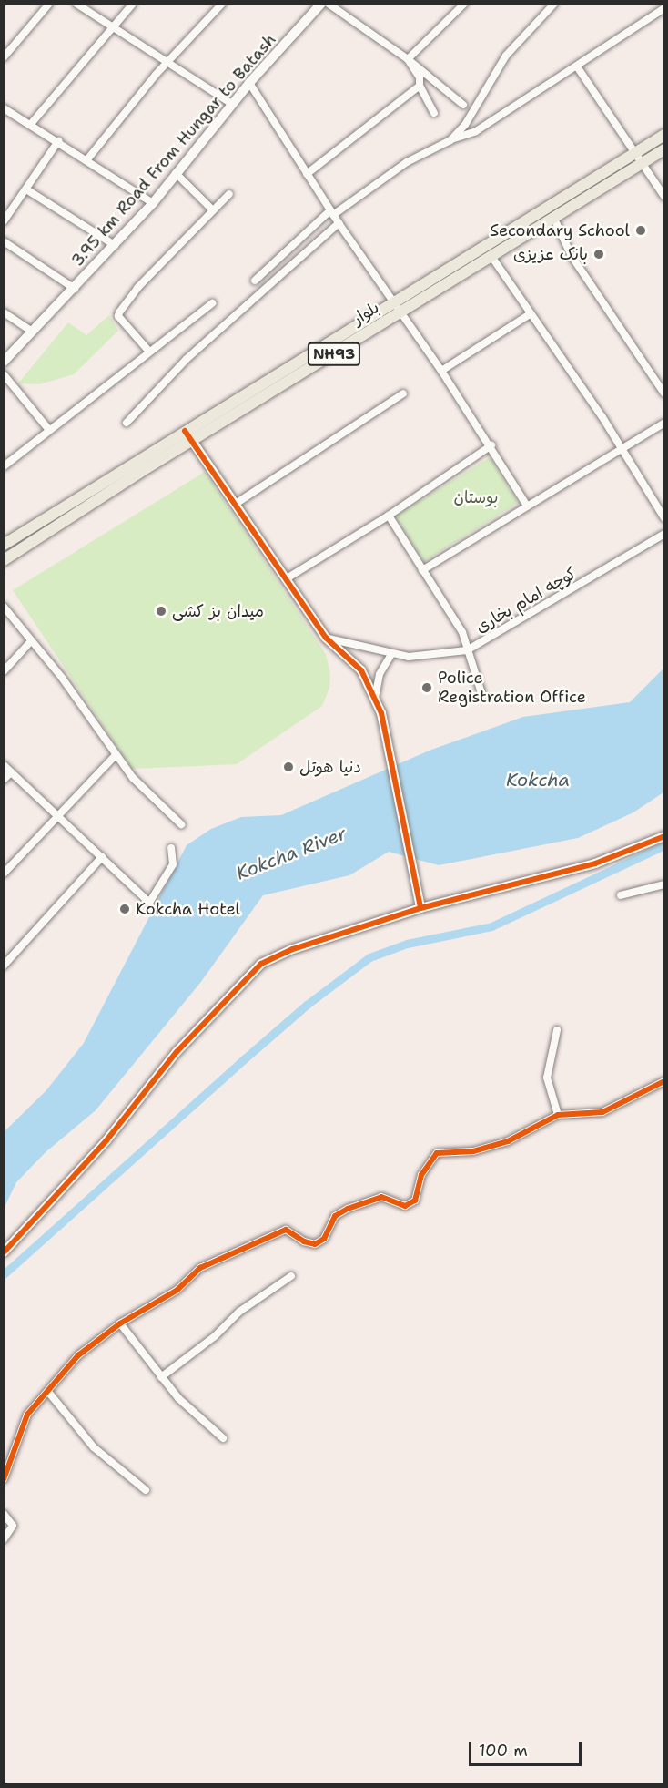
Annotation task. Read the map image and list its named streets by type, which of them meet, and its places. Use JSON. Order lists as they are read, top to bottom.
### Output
{
  "streets": {
    "main road": ["بلوار", "NH93"],
    "street": ["3.95 km Road From Hungar to Batash", "کوچه امام بخاری"]
  },
  "water": ["Kokcha", "Kokcha River"],
  "parks": ["بوستان"],
  "places": [
    "Secondary School",
    "بانک عزیزی",
    "میدان بز کشی",
    "Police Registration Office",
    "دنیا هوتل",
    "Kokcha Hotel"
  ],
  "scale_bar": "100 m"
}
